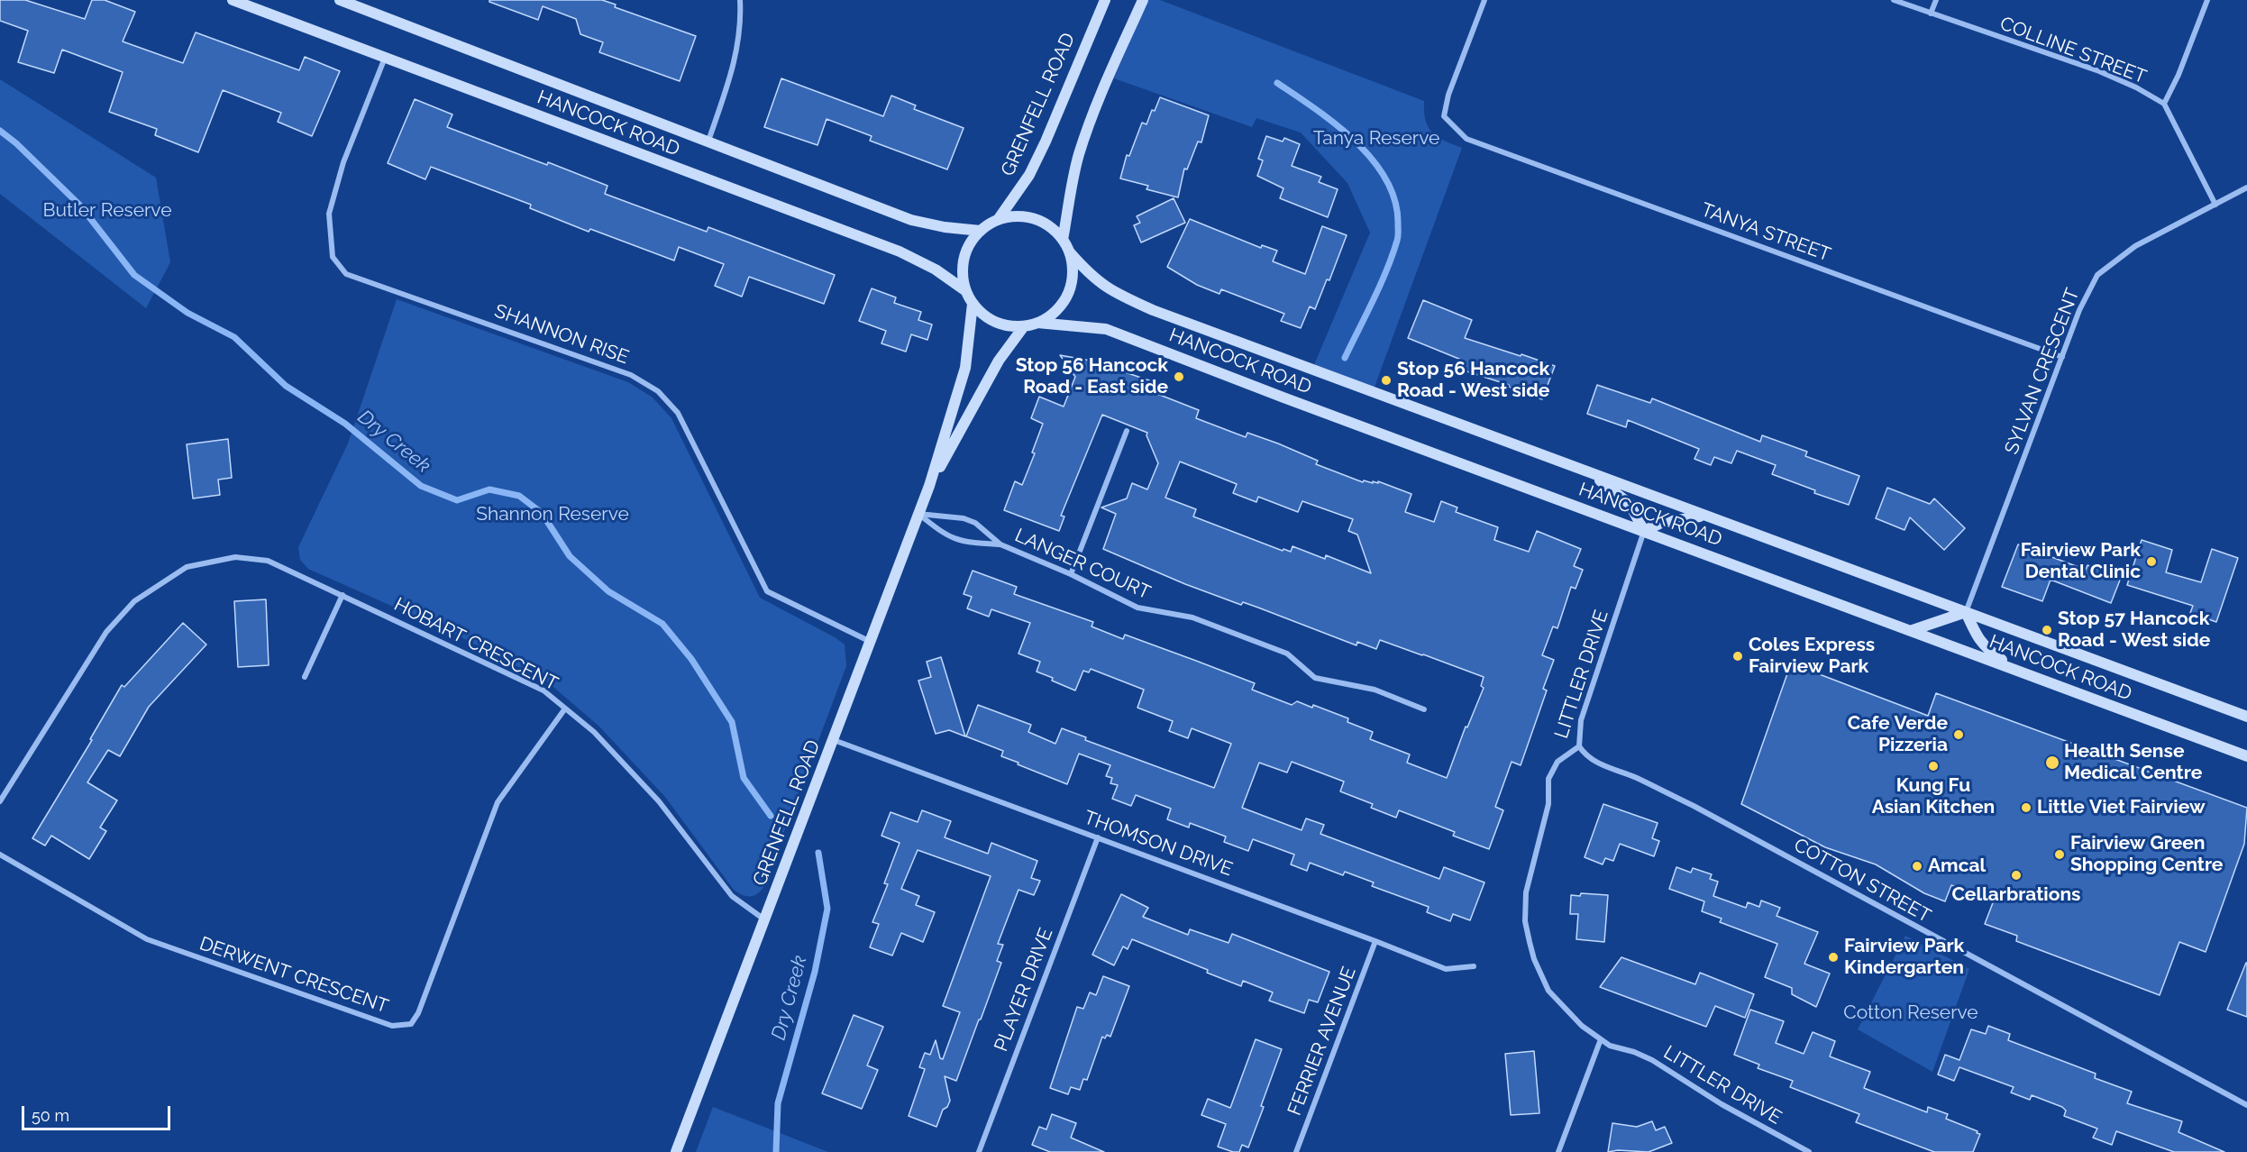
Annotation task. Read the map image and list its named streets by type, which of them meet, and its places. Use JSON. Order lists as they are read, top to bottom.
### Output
{
  "streets": {
    "main road": ["GRENFELL ROAD", "HANCOCK ROAD"],
    "street": [
      "COLLINE STREET",
      "TANYA STREET",
      "SHANNON RISE",
      "SYLVAN CRESCENT",
      "LANGER COURT",
      "HOBART CRESCENT",
      "LITTLER DRIVE",
      "THOMSON DRIVE",
      "COTTON STREET",
      "DERWENT CRESCENT",
      "PLAYER DRIVE",
      "FERRIER AVENUE"
    ]
  },
  "crossings": [
    ["COLLINE STREET", "SYLVAN CRESCENT"],
    ["GRENFELL ROAD", "HANCOCK ROAD"],
    ["GRENFELL ROAD", "SHANNON RISE"],
    ["GRENFELL ROAD", "LANGER COURT"],
    ["GRENFELL ROAD", "HOBART CRESCENT"],
    ["GRENFELL ROAD", "THOMSON DRIVE"],
    ["HANCOCK ROAD", "SHANNON RISE"],
    ["HANCOCK ROAD", "SYLVAN CRESCENT"],
    ["HANCOCK ROAD", "LITTLER DRIVE"],
    ["TANYA STREET", "SYLVAN CRESCENT"],
    ["HOBART CRESCENT", "DERWENT CRESCENT"],
    ["LITTLER DRIVE", "COTTON STREET"],
    ["THOMSON DRIVE", "PLAYER DRIVE"],
    ["THOMSON DRIVE", "FERRIER AVENUE"]
  ],
  "water": ["Dry Creek"],
  "parks": [
    "Tanya Reserve",
    "Butler Reserve",
    "Shannon Reserve",
    "Cotton Reserve"
  ],
  "places": [
    "Stop 56 Hancock Road - East side",
    "Stop 56 Hancock Road - West side",
    "Fairview Park Dental Clinic",
    "Stop 57 Hancock Road - West side",
    "Coles Express Fairview Park",
    "Cafe Verde Pizzeria",
    "Health Sense Medical Centre",
    "Kung Fu Asian Kitchen",
    "Little Viet Fairview",
    "Fairview Green Shopping Centre",
    "Amcal",
    "Cellarbrations",
    "Fairview Park Kindergarten"
  ],
  "scale_bar": "50 m"
}
